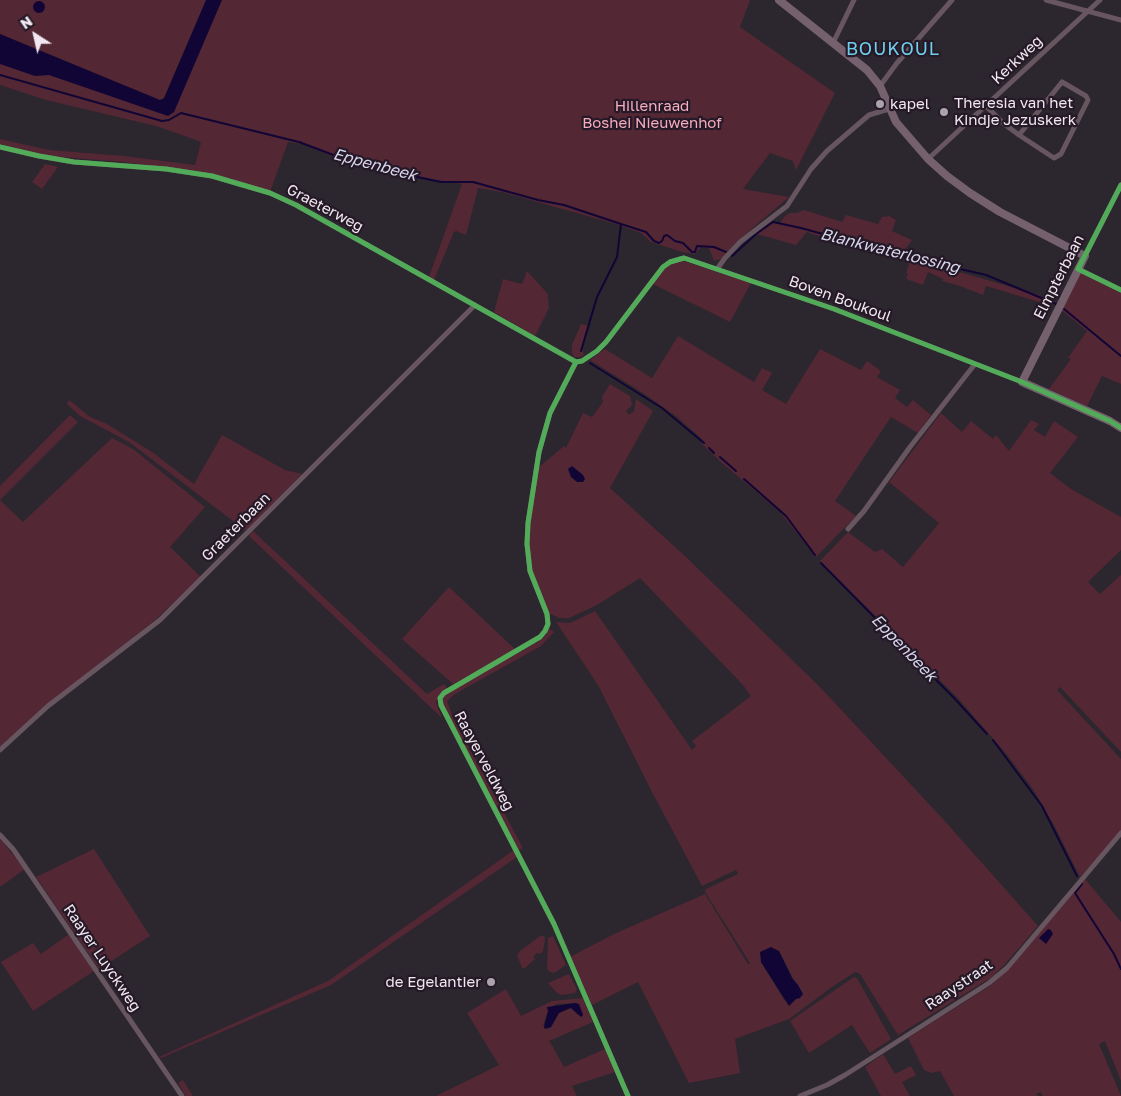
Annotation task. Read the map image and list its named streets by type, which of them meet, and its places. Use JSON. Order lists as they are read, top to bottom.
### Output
{
  "streets": {
    "street": [
      "Kerkweg",
      "Graeterweg",
      "Elmpterbaan",
      "Boven Boukoul",
      "Graeterbaan",
      "Raayerveldweg",
      "Raayer Luyckweg",
      "Raaystraat"
    ]
  },
  "crossings": [
    ["Graeterweg", "Boven Boukoul"],
    ["Graeterweg", "Graeterbaan"],
    ["Graeterweg", "Raayerveldweg"],
    ["Elmpterbaan", "Boven Boukoul"],
    ["Boven Boukoul", "Raayerveldweg"]
  ],
  "districts": ["BOUKOUL"],
  "water": ["Eppenbeek", "Blankwaterlossing"],
  "parks": ["Hillenraad Boshei Nieuwenhof"],
  "places": ["kapel", "Theresia van het Kindje Jezuskerk", "de Egelantier"],
  "north": "top left"
}
